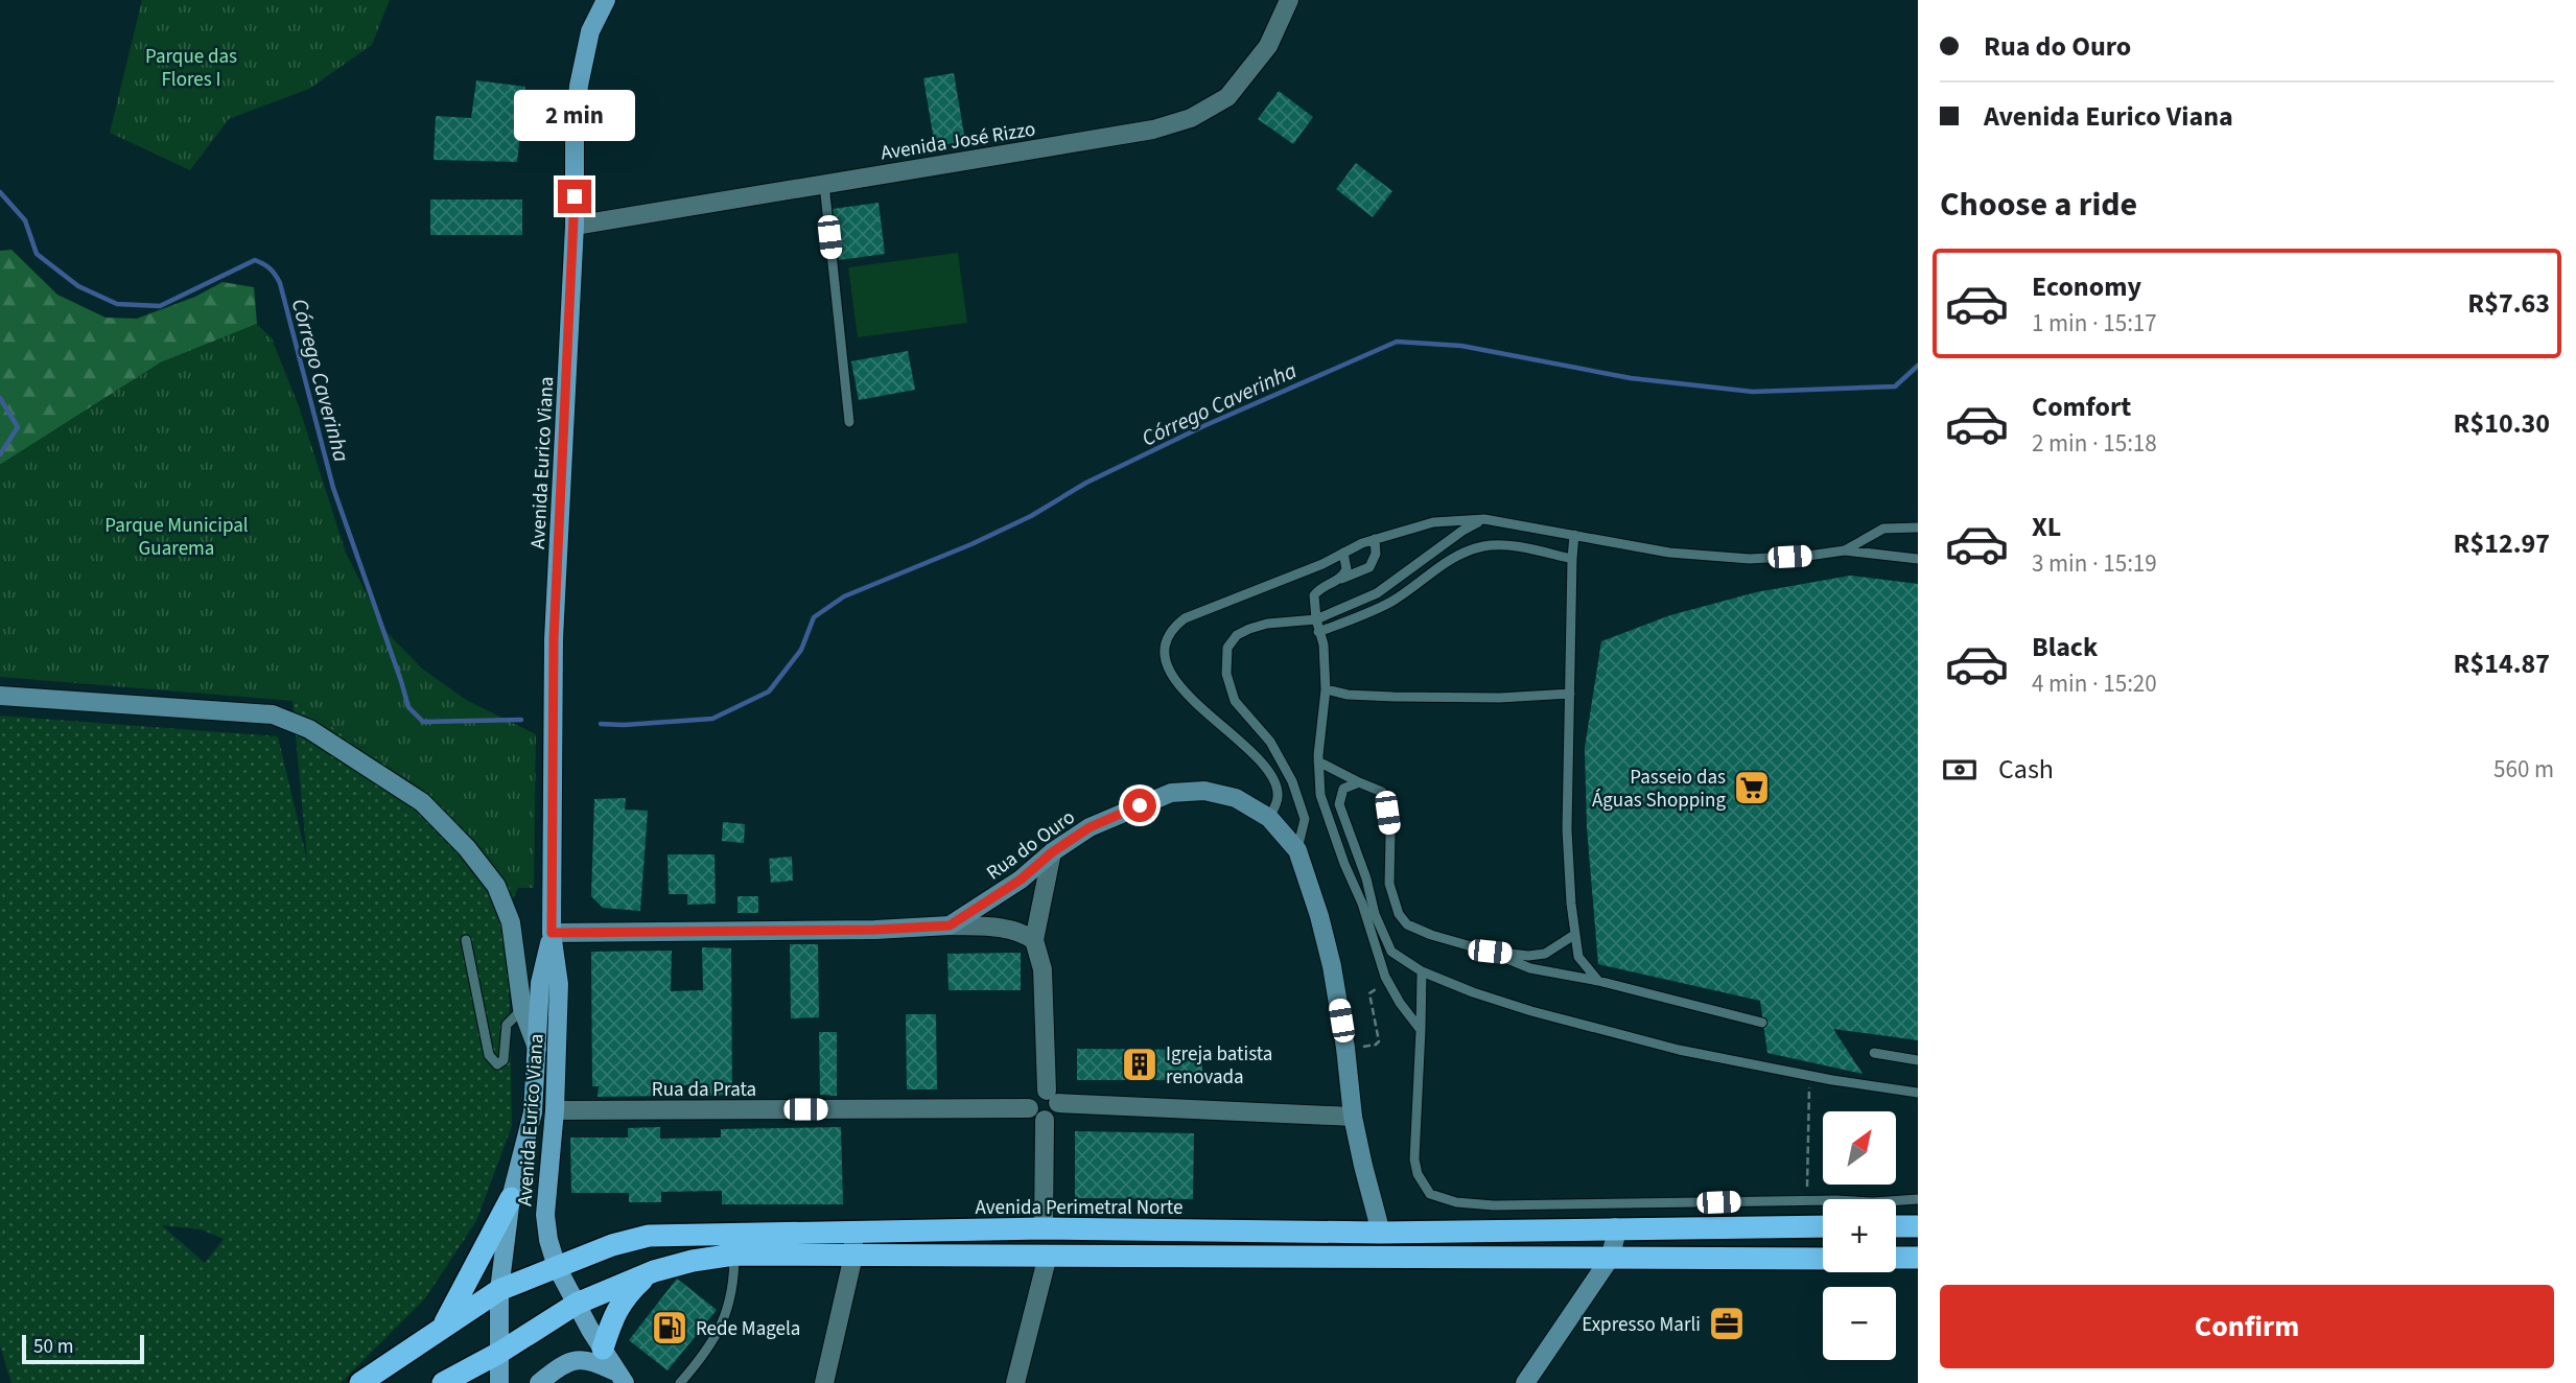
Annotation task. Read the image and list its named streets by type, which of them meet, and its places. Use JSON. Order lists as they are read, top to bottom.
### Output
{
  "streets": {
    "highway": ["Avenida Perimetral Norte"],
    "main road": ["Avenida Eurico Viana"],
    "street": ["Avenida José Rizzo", "Rua do Ouro", "Rua da Prata"]
  },
  "crossings": [
    ["Avenida José Rizzo", "Avenida Eurico Viana"],
    ["Avenida Eurico Viana", "Rua do Ouro"],
    ["Avenida Eurico Viana", "Rua da Prata"],
    ["Avenida Eurico Viana", "Avenida Perimetral Norte"],
    ["Rua do Ouro", "Avenida Perimetral Norte"]
  ],
  "water": ["Córrego Caverinha"],
  "parks": ["Parque das Flores I", "Parque Municipal Guarema"],
  "places": {
    "supermarket": ["Passeio das Águas Shopping"],
    "building": ["Igreja batista renovada"],
    "office": ["Expresso Marli"],
    "fuel station": ["Rede Magela"]
  },
  "scale_bar": "50 m",
  "north": "top right",
  "page": {
    "banner": ["Rua do Ouro", "Avenida Eurico Viana"],
    "bubble": "2 min",
    "heading": "Choose a ride",
    "list": [
      {
        "name": "Economy",
        "note": "1 min · 15:17",
        "value": "R$7.63"
      },
      {
        "name": "Comfort",
        "note": "2 min · 15:18",
        "value": "R$10.30"
      },
      {
        "name": "XL",
        "note": "3 min · 15:19",
        "value": "R$12.97"
      },
      {
        "name": "Black",
        "note": "4 min · 15:20",
        "value": "R$14.87"
      }
    ],
    "pay": ["Cash", "560 m"],
    "map_buttons": ["+", "−"],
    "buttons": "Confirm",
    "scale": "50 m"
  }
}
